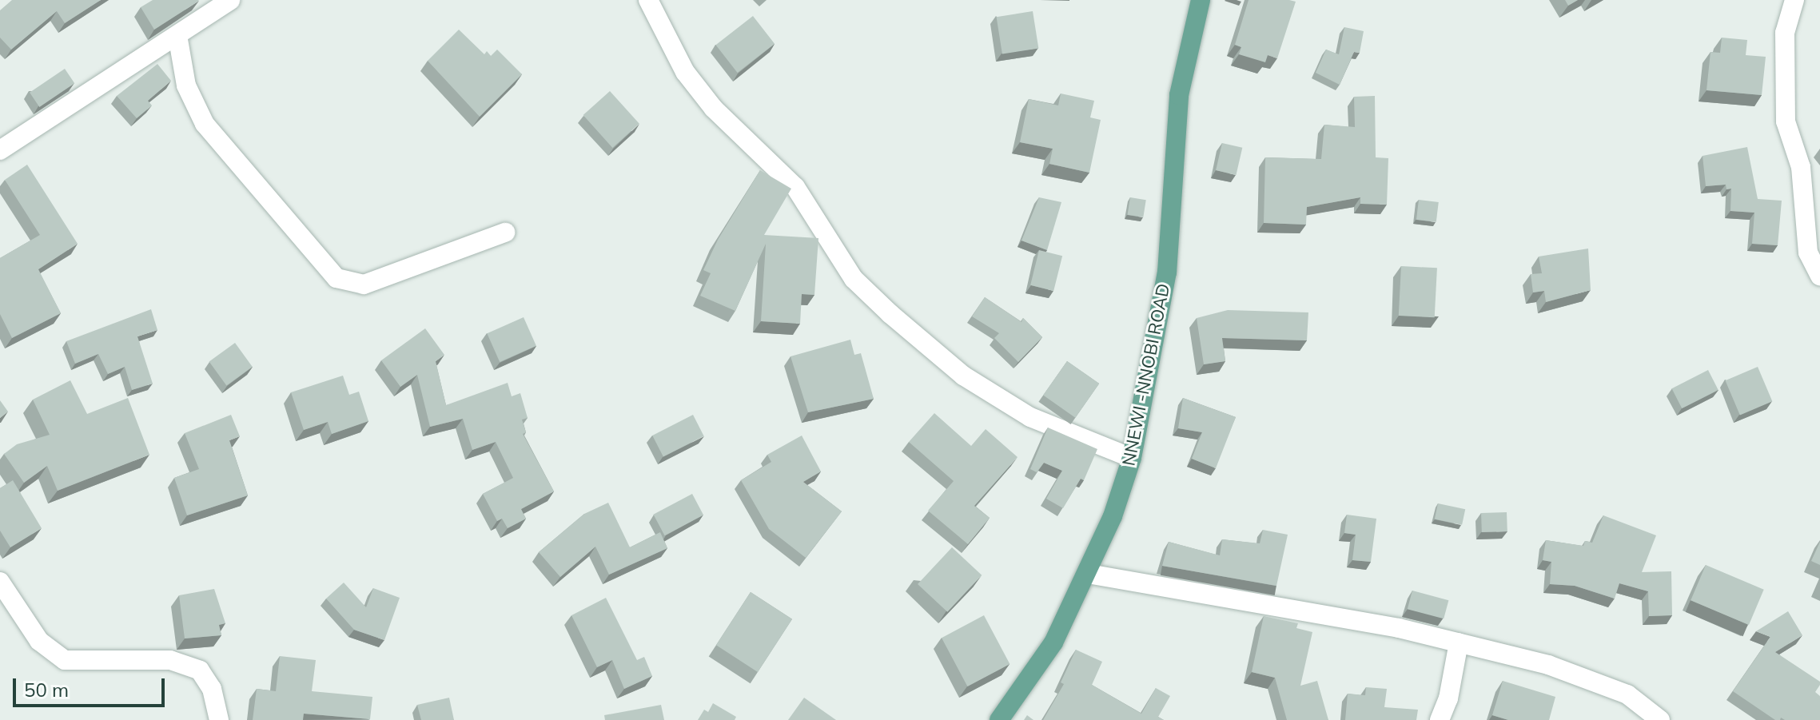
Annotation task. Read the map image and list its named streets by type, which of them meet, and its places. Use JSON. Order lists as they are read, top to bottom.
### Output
{
  "streets": {
    "main road": ["NNEWI -NNOBI ROAD"]
  },
  "scale_bar": "50 m"
}
